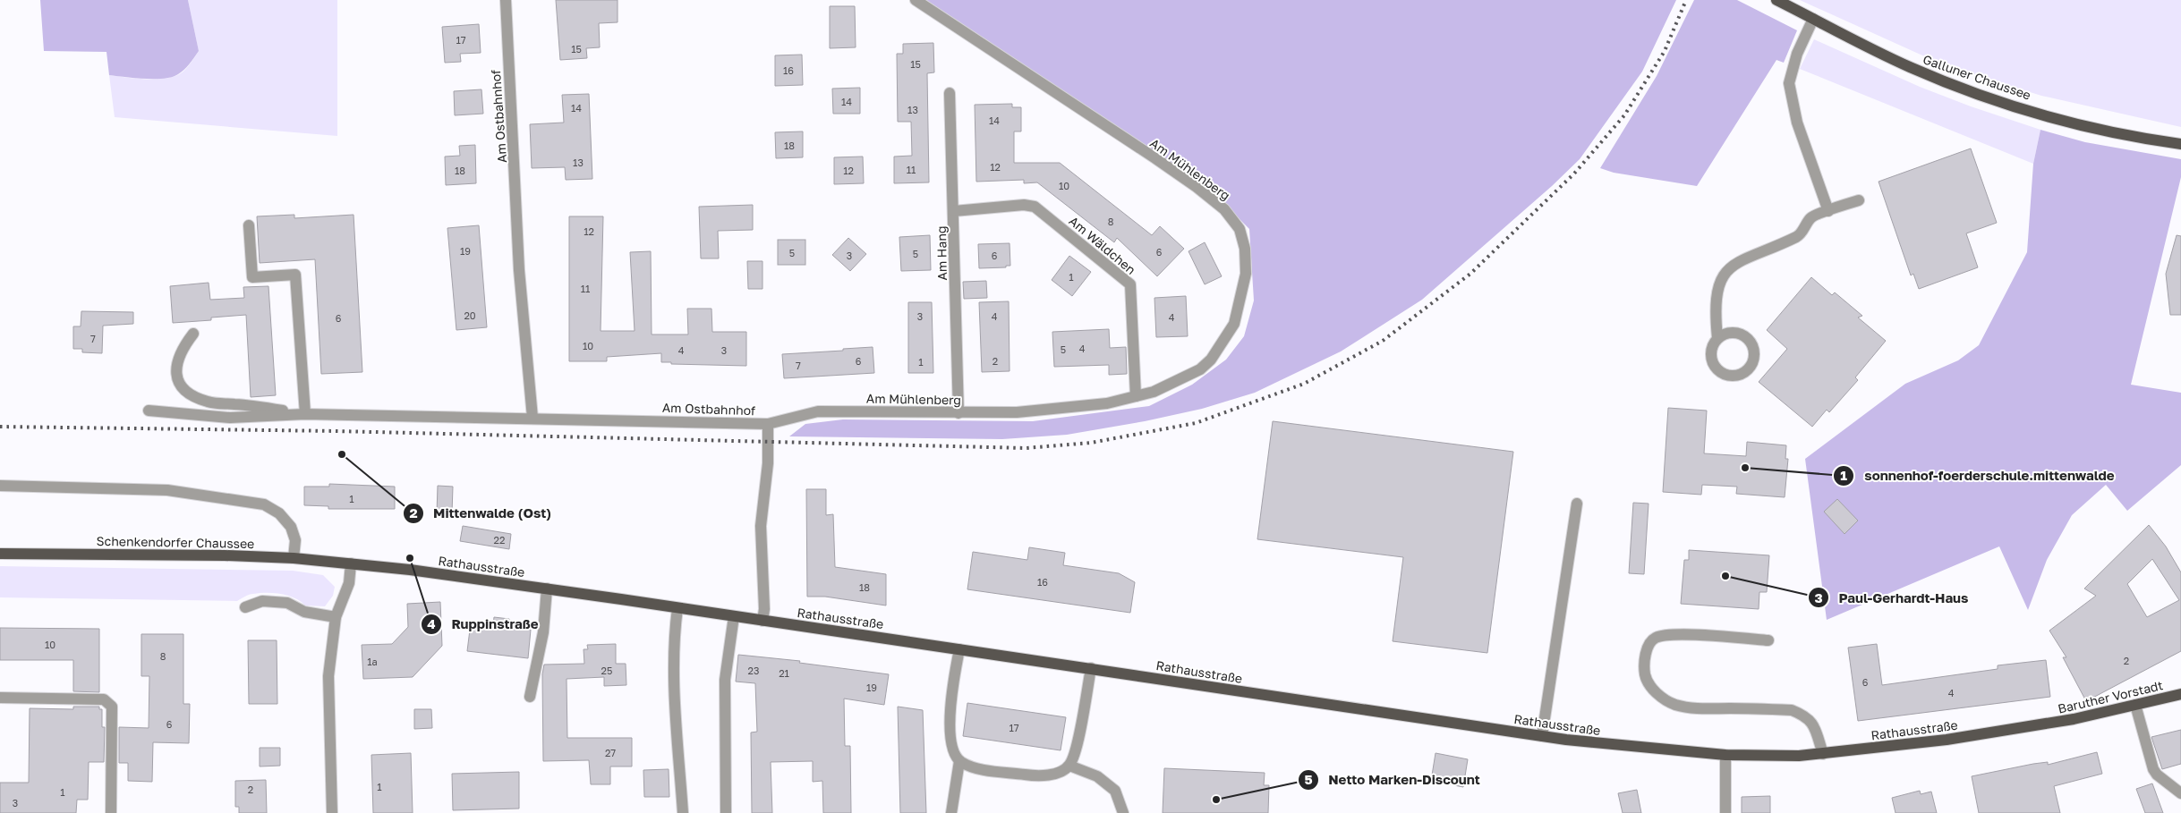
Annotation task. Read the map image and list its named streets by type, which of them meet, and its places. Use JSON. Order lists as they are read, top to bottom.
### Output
{
  "streets": {
    "main road": [
      "Galluner Chaussee",
      "Schenkendorfer Chaussee",
      "Rathausstraße",
      "Baruther Vorstadt"
    ],
    "street": [
      "Am Ostbahnhof",
      "Am Mühlenberg",
      "Am Wäldchen",
      "Am Hang"
    ]
  },
  "crossings": [
    ["Am Ostbahnhof", "Am Mühlenberg"],
    ["Am Ostbahnhof", "Rathausstraße"],
    ["Am Mühlenberg", "Am Wäldchen"],
    ["Am Mühlenberg", "Am Hang"],
    ["Am Wäldchen", "Am Hang"],
    ["Schenkendorfer Chaussee", "Rathausstraße"],
    ["Rathausstraße", "Baruther Vorstadt"]
  ],
  "places": [
    "Mittenwalde (Ost)",
    "sonnenhof-foerderschule.mittenwalde",
    "Ruppinstraße",
    "Paul-Gerhardt-Haus",
    "Netto Marken-Discount"
  ],
  "house_numbers": [
    "17",
    "15",
    "15",
    "16",
    "14",
    "14",
    "13",
    "14",
    "18",
    "13",
    "12",
    "11",
    "18",
    "12",
    "10",
    "8",
    "12",
    "19",
    "6",
    "5",
    "5",
    "3",
    "6",
    "1",
    "11",
    "20",
    "3",
    "4",
    "4",
    "6",
    "7",
    "10",
    "4",
    "5",
    "4",
    "3",
    "6",
    "2",
    "1",
    "7",
    "1",
    "22",
    "16",
    "18",
    "10",
    "8",
    "2",
    "1a",
    "25",
    "23",
    "21",
    "6",
    "19",
    "4",
    "6",
    "17",
    "27",
    "1",
    "2",
    "1",
    "3"
  ]
}
